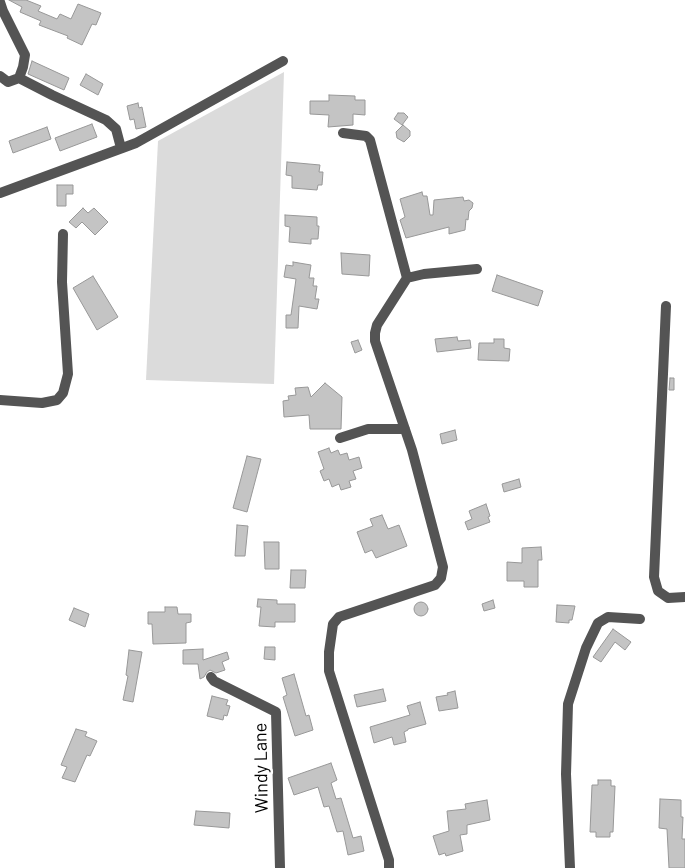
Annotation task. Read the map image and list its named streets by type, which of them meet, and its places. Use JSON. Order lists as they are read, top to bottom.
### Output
{
  "streets": {
    "street": ["Windy Lane"]
  }
}
